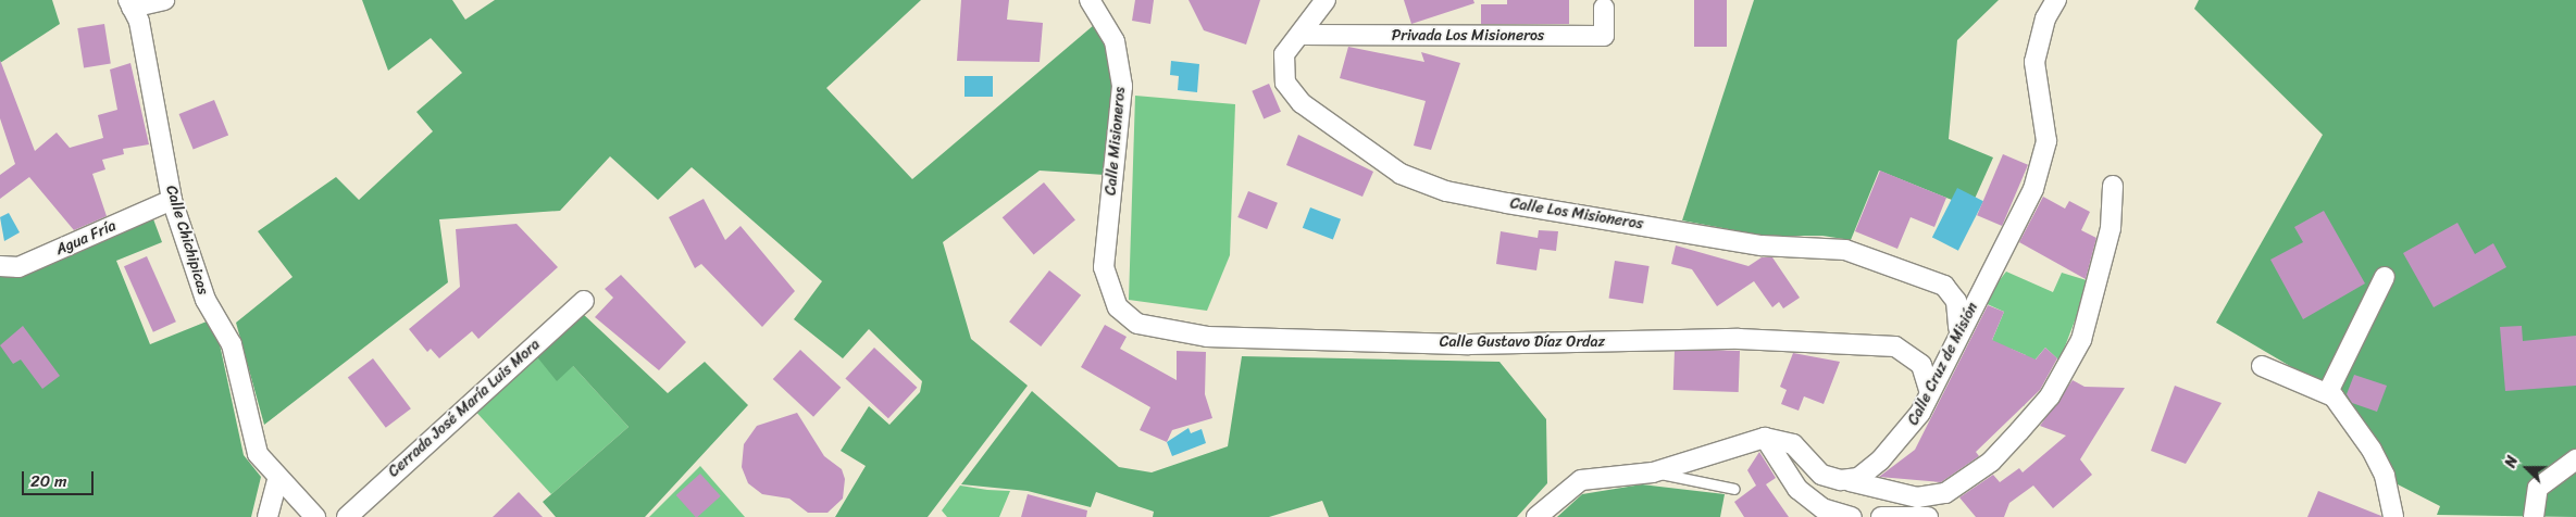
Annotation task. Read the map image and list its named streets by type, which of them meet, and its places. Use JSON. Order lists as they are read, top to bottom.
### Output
{
  "streets": {
    "street": [
      "Privada Los Misioneros",
      "Calle Misioneros",
      "Calle Los Misioneros",
      "Agua Fría",
      "Calle Chichipicas",
      "Calle Gustavo Díaz Ordaz",
      "Calle Cruz de Misión",
      "Cerrada José María Luis Mora"
    ]
  },
  "crossings": [
    ["Privada Los Misioneros", "Calle Los Misioneros"],
    ["Calle Misioneros", "Calle Gustavo Díaz Ordaz"],
    ["Calle Los Misioneros", "Calle Cruz de Misión"],
    ["Agua Fría", "Calle Chichipicas"],
    ["Calle Gustavo Díaz Ordaz", "Calle Cruz de Misión"]
  ],
  "scale_bar": "20 m",
  "north": "left"
}
